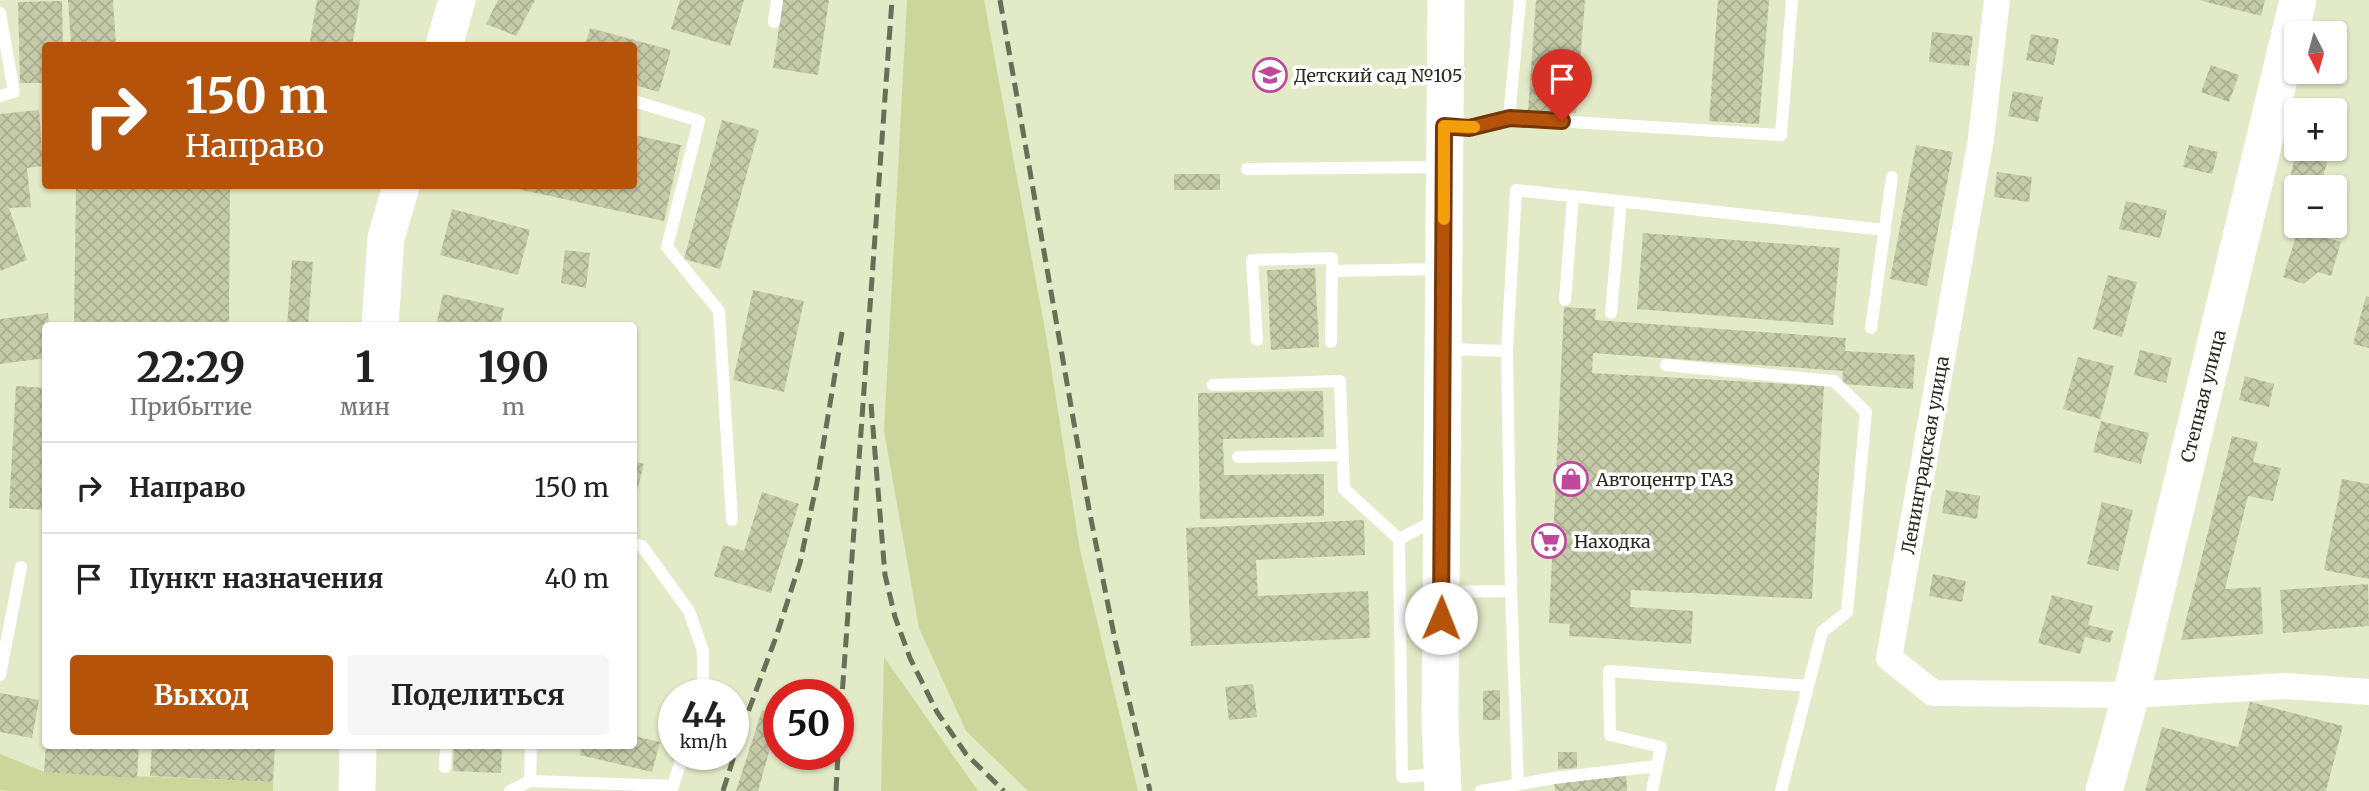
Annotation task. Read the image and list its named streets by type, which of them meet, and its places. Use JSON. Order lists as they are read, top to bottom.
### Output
{
  "streets": {
    "street": ["Степная улица", "Ленинградская улица"]
  },
  "crossings": [
    ["Степная улица", "Ленинградская улица"]
  ],
  "places": {
    "school or university": ["Детский сад №105"],
    "shop": ["Автоцентр ГАЗ"],
    "supermarket": ["Находка"]
  },
  "north": "bottom",
  "page": {
    "map_buttons": ["+", "−"],
    "turn": ["150 m", "Направо"],
    "eta": [
      "22:29",
      "Прибытие",
      "1",
      "мин",
      "190",
      "m"
    ],
    "list": [
      {
        "name": "Направо",
        "value": "150 m"
      },
      {
        "name": "Пункт назначения",
        "value": "40 m"
      }
    ],
    "buttons": ["Выход", "Поделиться"],
    "speed": "44 km/h",
    "limit": "50"
  }
}
